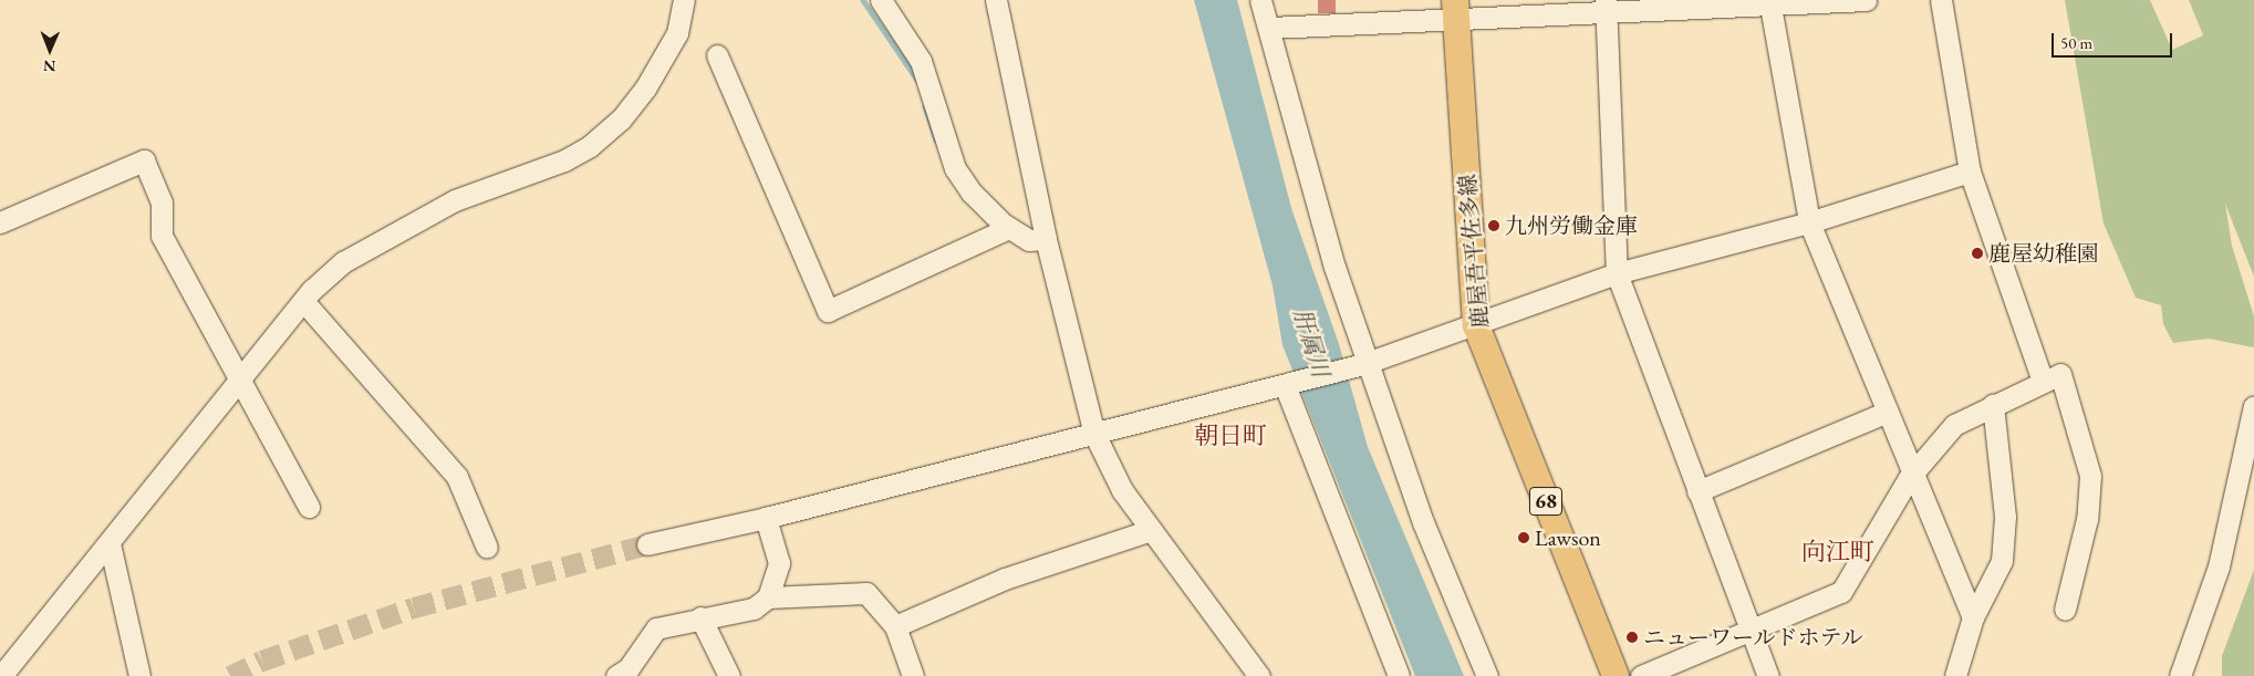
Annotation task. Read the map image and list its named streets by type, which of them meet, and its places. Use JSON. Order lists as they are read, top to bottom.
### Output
{
  "streets": {
    "main road": ["鹿屋吾平佐多線", "68"]
  },
  "districts": ["朝日町", "向江町"],
  "water": ["肝属川"],
  "places": [
    "九州労働金庫",
    "鹿屋幼稚園",
    "Lawson",
    "ニューワールドホテル"
  ],
  "scale_bar": "50 m",
  "north": "bottom"
}
